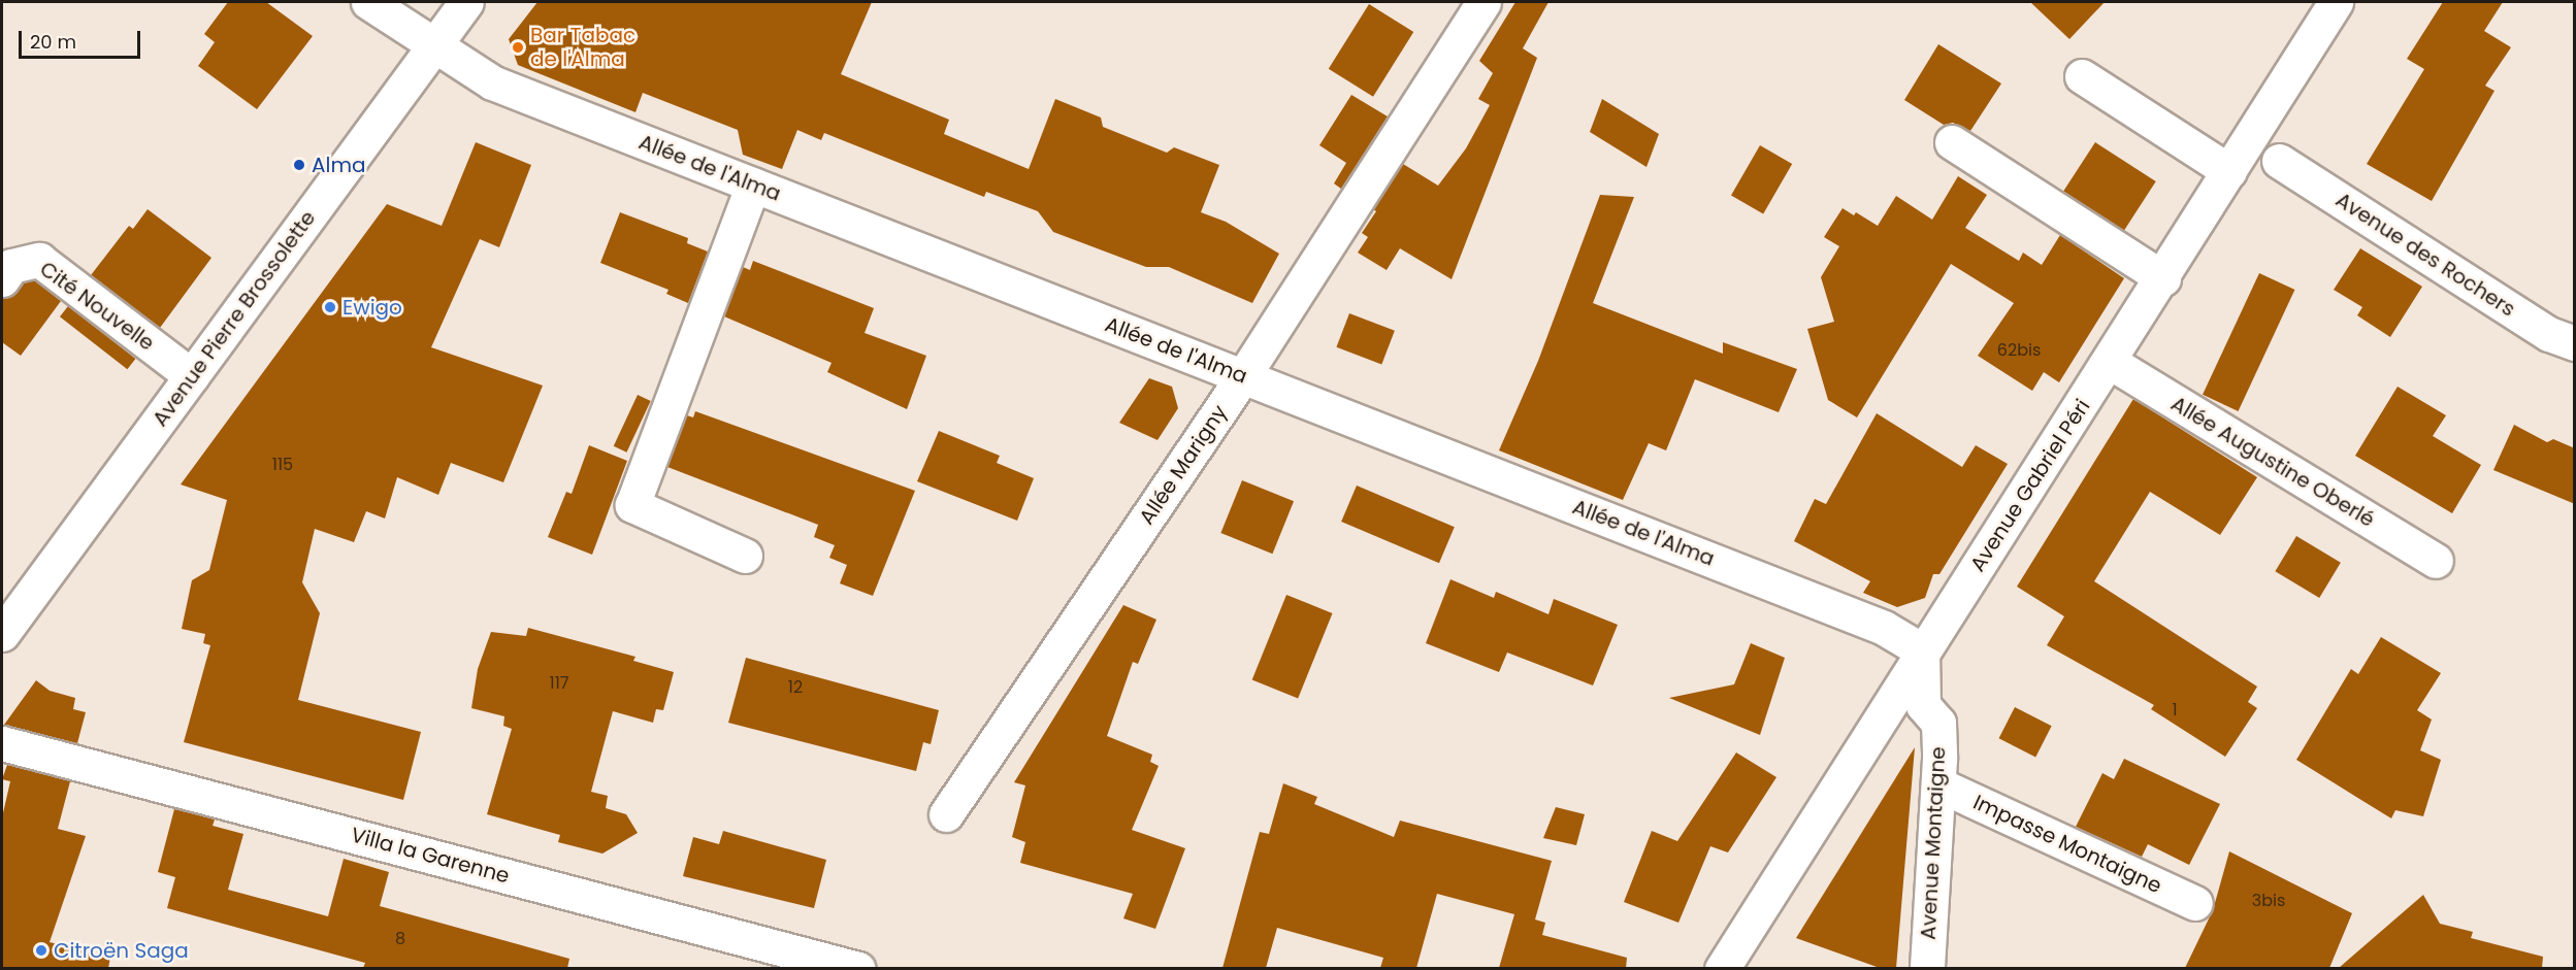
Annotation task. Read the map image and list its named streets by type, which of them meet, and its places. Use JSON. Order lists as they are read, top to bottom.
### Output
{
  "streets": {
    "street": [
      "Allée de l'Alma",
      "Avenue des Rochers",
      "Cité Nouvelle",
      "Avenue Pierre Brossolette",
      "Allée Augustine Oberlé",
      "Allée Marigny",
      "Avenue Gabriel Péri",
      "Avenue Montaigne",
      "Impasse Montaigne",
      "Villa la Garenne"
    ]
  },
  "crossings": [
    ["Allée de l'Alma", "Avenue Pierre Brossolette"],
    ["Allée de l'Alma", "Allée Marigny"],
    ["Allée de l'Alma", "Avenue Gabriel Péri"],
    ["Allée de l'Alma", "Avenue Montaigne"],
    ["Cité Nouvelle", "Avenue Pierre Brossolette"],
    ["Allée Augustine Oberlé", "Avenue Gabriel Péri"],
    ["Avenue Gabriel Péri", "Avenue Montaigne"],
    ["Avenue Montaigne", "Impasse Montaigne"]
  ],
  "places": [
    "Bar Tabac de l'Alma",
    "Alma",
    "Ewigo",
    "Citroën Saga"
  ],
  "house_numbers": [
    "62bis",
    "115",
    "117",
    "12",
    "1",
    "3bis",
    "8"
  ],
  "scale_bar": "20 m"
}
